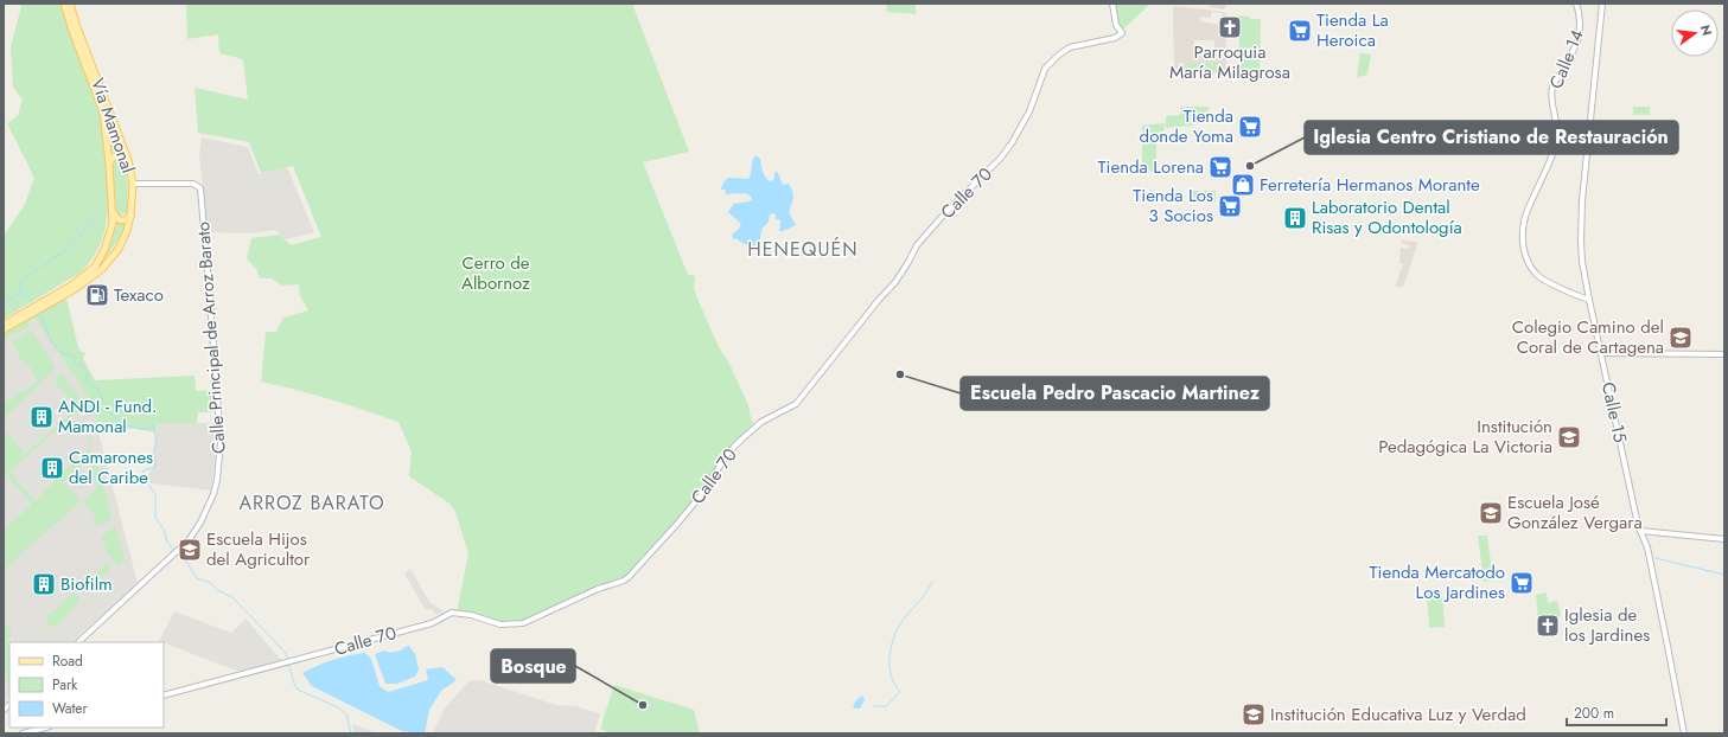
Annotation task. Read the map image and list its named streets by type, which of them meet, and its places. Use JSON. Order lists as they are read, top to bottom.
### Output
{
  "streets": {
    "main road": ["Vía Mamonal"],
    "street": [
      "Calle 14",
      "Calle 70",
      "Calle Principal de Arroz Barato",
      "Calle 15"
    ]
  },
  "crossings": [
    ["Calle 14", "Calle 15"],
    ["Vía Mamonal", "Calle Principal de Arroz Barato"]
  ],
  "districts": ["HENEQUÉN", "ARROZ BARATO"],
  "parks": ["Cerro de Albornoz"],
  "places": {
    "church": ["Parroquia María Milagrosa", "Iglesia de los Jardines"],
    "supermarket": [
      "Tienda La Heroica",
      "Tienda donde Yoma",
      "Tienda Lorena",
      "Tienda Los 3 Socios",
      "Tienda Mercatodo Los Jardines"
    ],
    "other": ["Iglesia Centro Cristiano de Restauración", "Escuela Pedro Pascacio Martinez", "Bosque"],
    "shop": ["Ferretería Hermanos Morante"],
    "building": [
      "Laboratorio Dental Risas y Odontología",
      "ANDI - Fund. Mamonal",
      "Camarones del Caribe",
      "Biofilm"
    ],
    "fuel station": ["Texaco"],
    "school or university": [
      "Colegio Camino del Coral de Cartagena",
      "Institución Pedagógica La Victoria",
      "Escuela José González Vergara",
      "Escuela Hijos del Agricultor",
      "Institución Educativa Luz y Verdad"
    ]
  },
  "legend": ["Road", "Park", "Water"],
  "scale_bar": "200 m",
  "north": "right"
}
